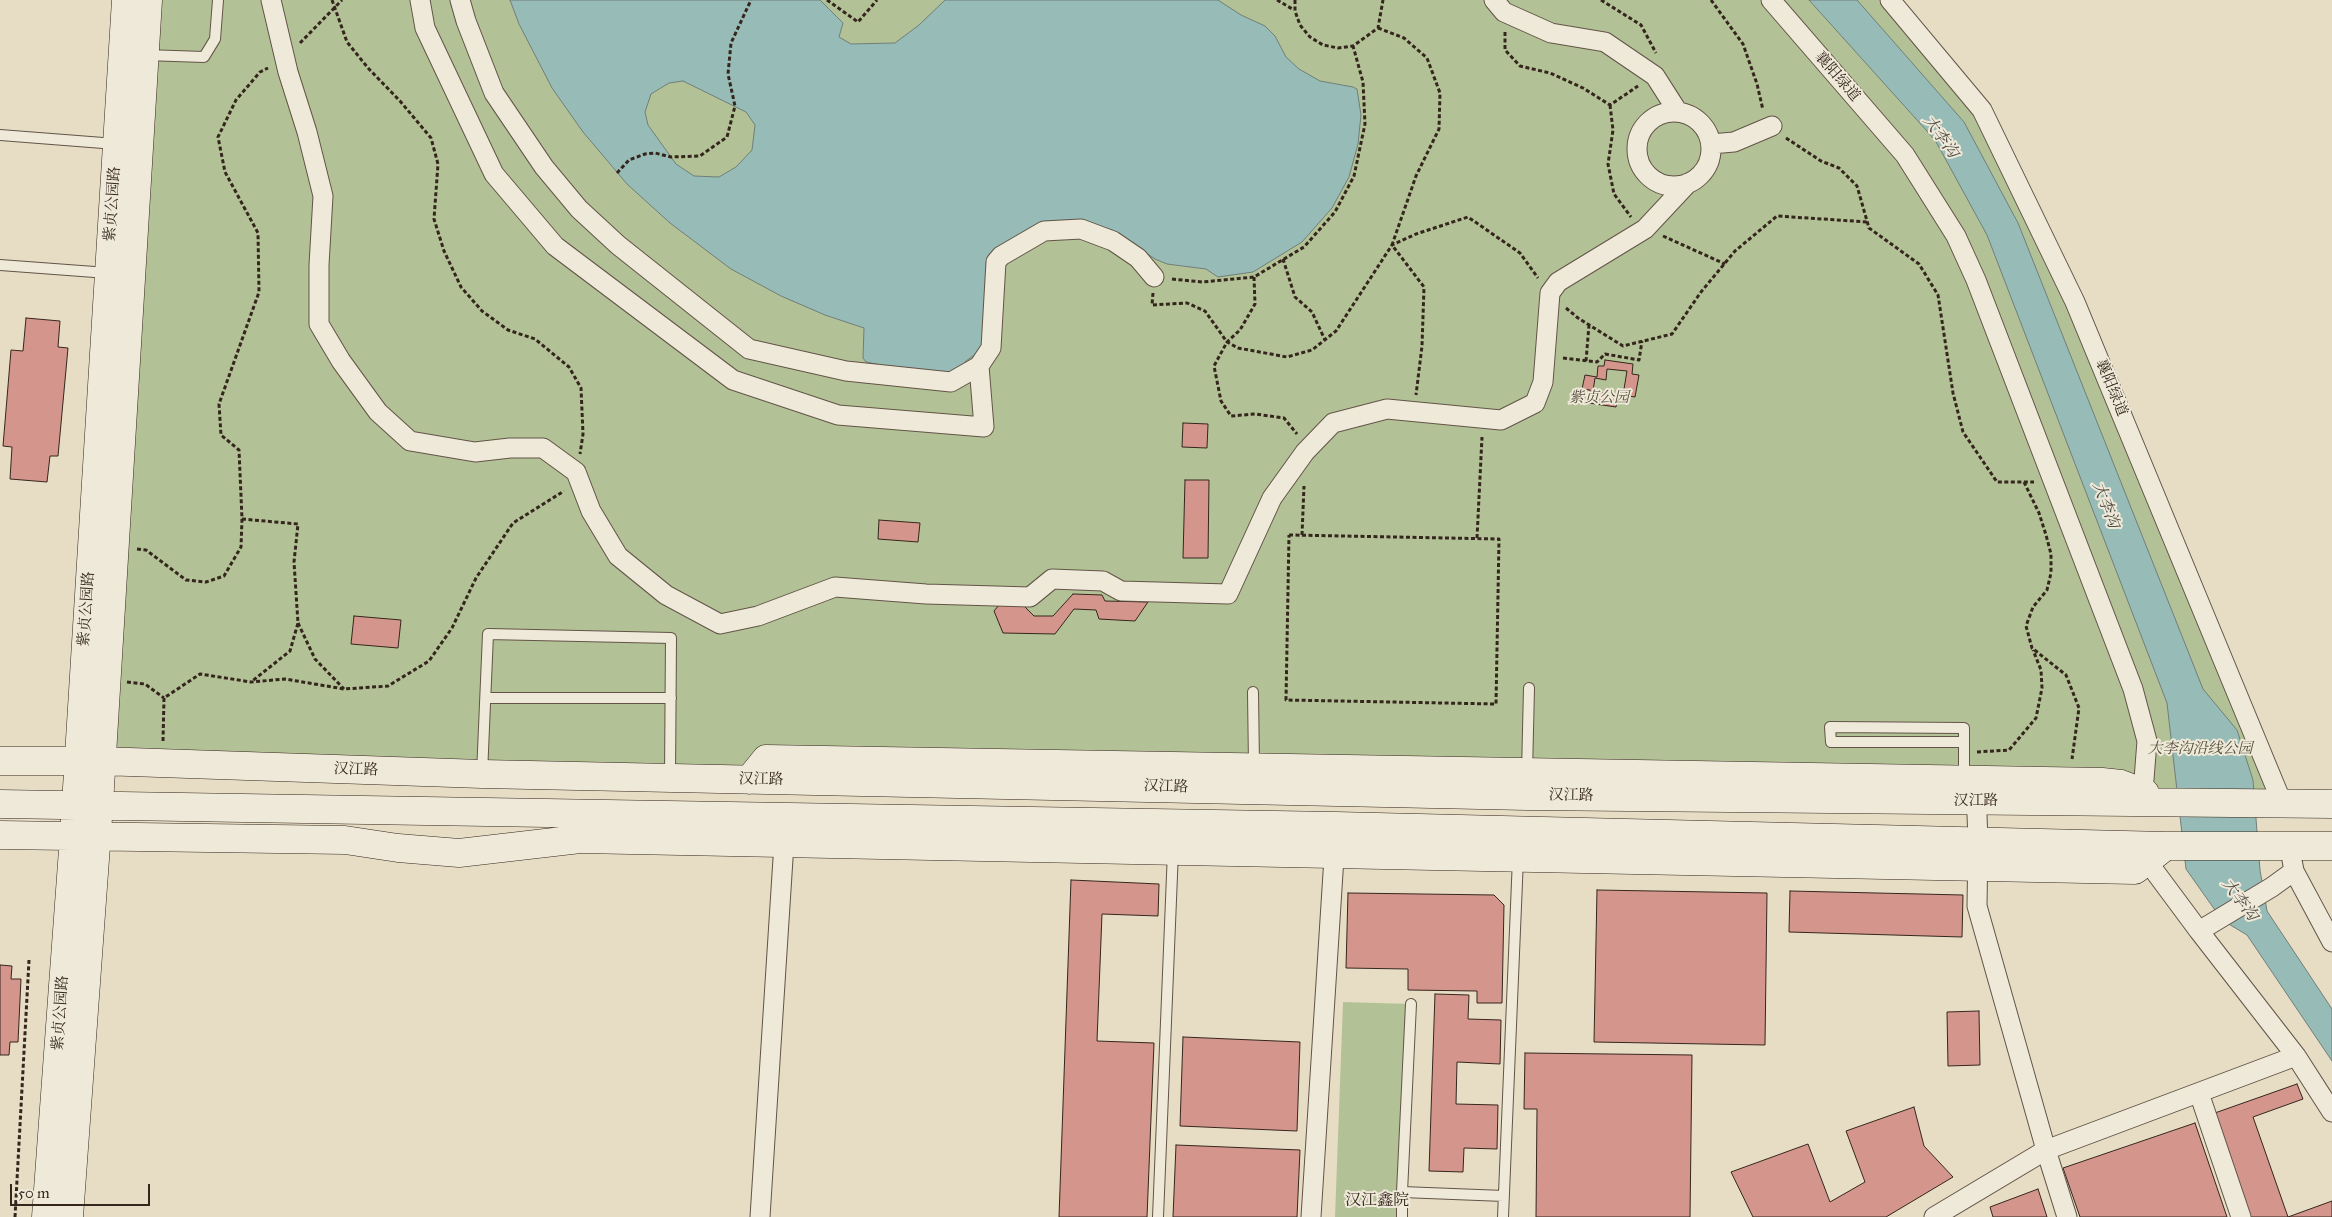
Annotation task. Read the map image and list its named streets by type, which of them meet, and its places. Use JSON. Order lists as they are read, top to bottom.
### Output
{
  "streets": {
    "main road": ["紫贞公园路", "汉江路"],
    "street": ["襄阳绿道"]
  },
  "crossings": [
    ["襄阳绿道", "汉江路"],
    ["紫贞公园路", "汉江路"]
  ],
  "districts": ["汉江鑫院"],
  "water": ["大李沟"],
  "parks": ["紫贞公园", "大李沟沿线公园"],
  "scale_bar": "50 m"
}
